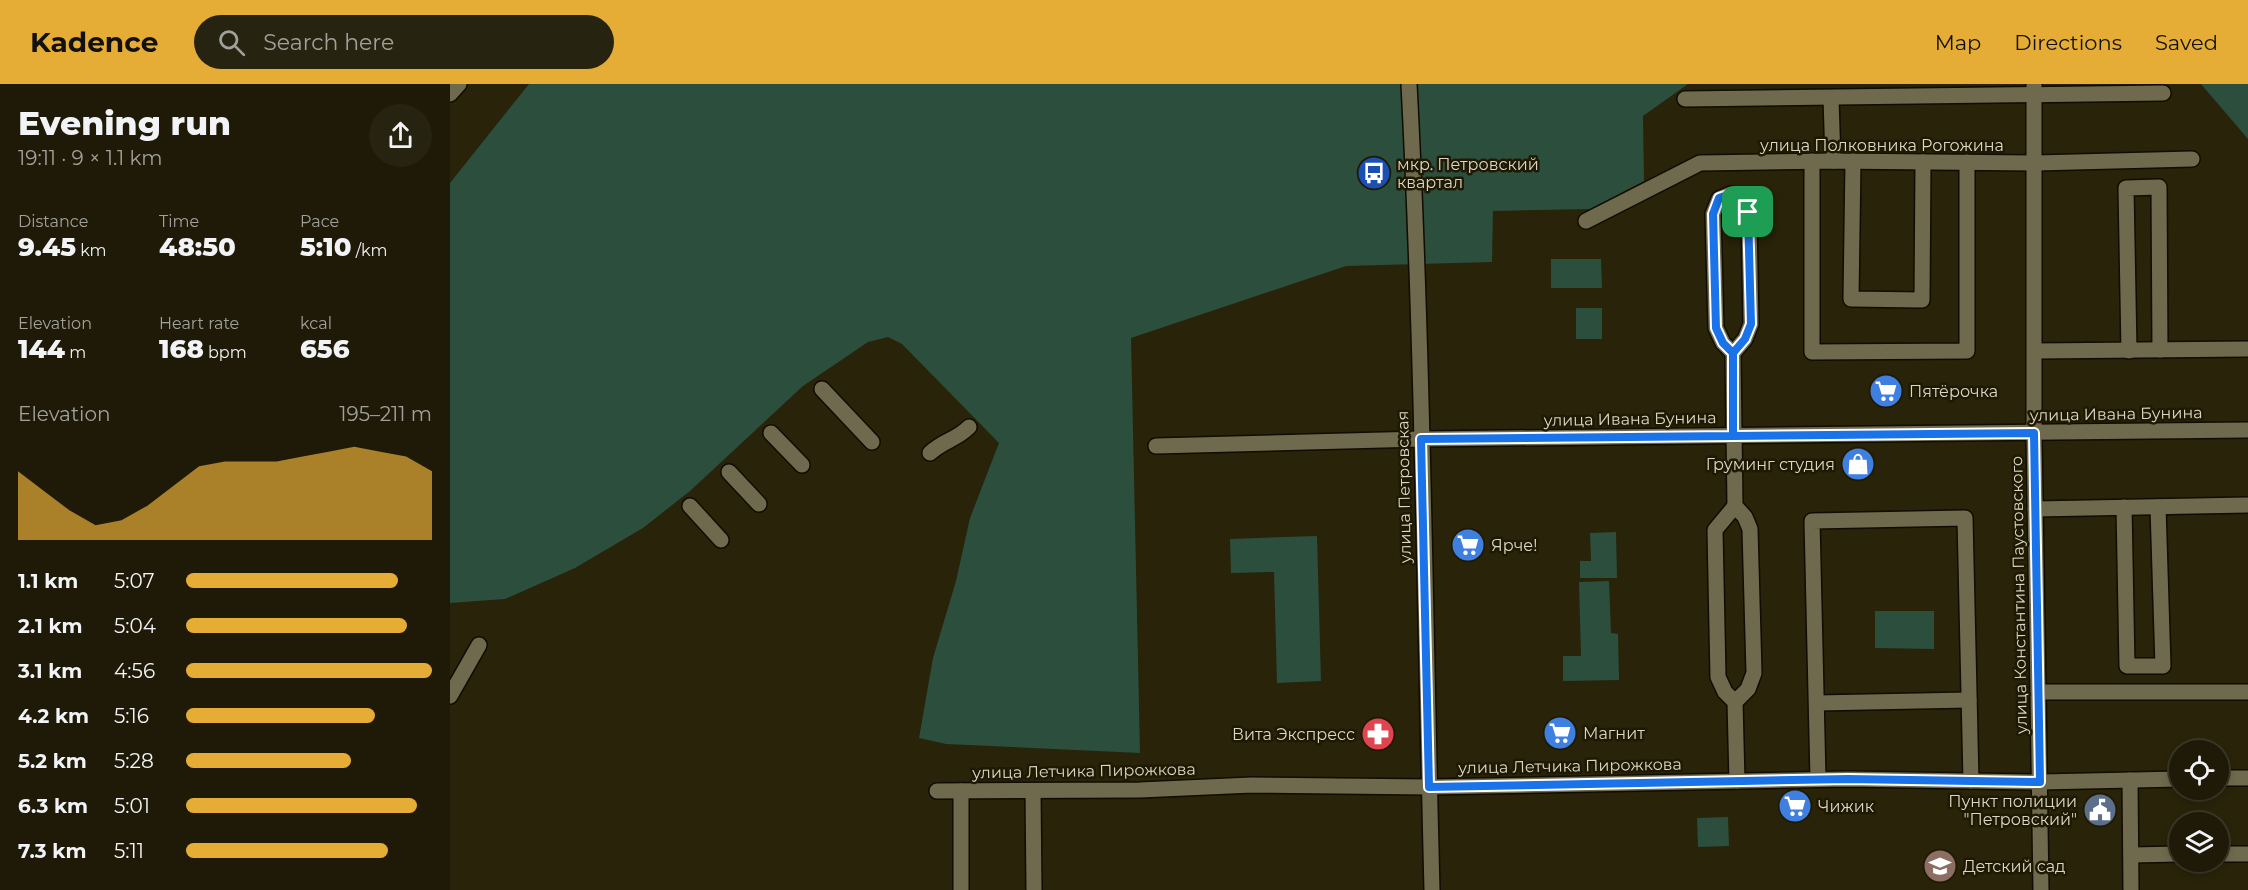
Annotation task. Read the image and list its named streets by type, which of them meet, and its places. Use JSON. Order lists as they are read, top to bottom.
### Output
{
  "streets": {
    "street": [
      "улица Полковника Рогожина",
      "улица Ивана Бунина",
      "улица Петровская",
      "улица Константина Паустовского",
      "улица Летчика Пирожкова"
    ]
  },
  "crossings": [
    ["улица Полковника Рогожина", "улица Константина Паустовского"],
    ["улица Ивана Бунина", "улица Петровская"],
    ["улица Ивана Бунина", "улица Константина Паустовского"],
    ["улица Петровская", "улица Летчика Пирожкова"],
    ["улица Константина Паустовского", "улица Летчика Пирожкова"]
  ],
  "places": {
    "bus stop": ["мкр. Петровский квартал"],
    "supermarket": [
      "Пятёрочка",
      "Ярче!",
      "Магнит",
      "Чижик"
    ],
    "shop": ["Груминг студия"],
    "pharmacy": ["Вита Экспресс"],
    "public building": ["Пункт полиции \"Петровский\""],
    "school or university": ["Детский сад"]
  },
  "page": {
    "header": "Kadence",
    "search": "Search here",
    "nav": ["Map", "Directions", "Saved"],
    "heading": ["Evening run", "19:11 · 9 × 1.1 km"],
    "stats": [
      ["Distance", "9.45 km"],
      ["Time", "48:50"],
      ["Pace", "5:10 /km"],
      ["Elevation", "144 m"],
      ["Heart rate", "168 bpm"],
      ["kcal", "656"]
    ],
    "chart": ["Elevation", "195–211 m"],
    "list": [
      {
        "name": "1.1 km",
        "note": "5:07"
      },
      {
        "name": "2.1 km",
        "note": "5:04"
      },
      {
        "name": "3.1 km",
        "note": "4:56"
      },
      {
        "name": "4.2 km",
        "note": "5:16"
      },
      {
        "name": "5.2 km",
        "note": "5:28"
      },
      {
        "name": "6.3 km",
        "note": "5:01"
      },
      {
        "name": "7.3 km",
        "note": "5:11"
      }
    ]
  }
}
